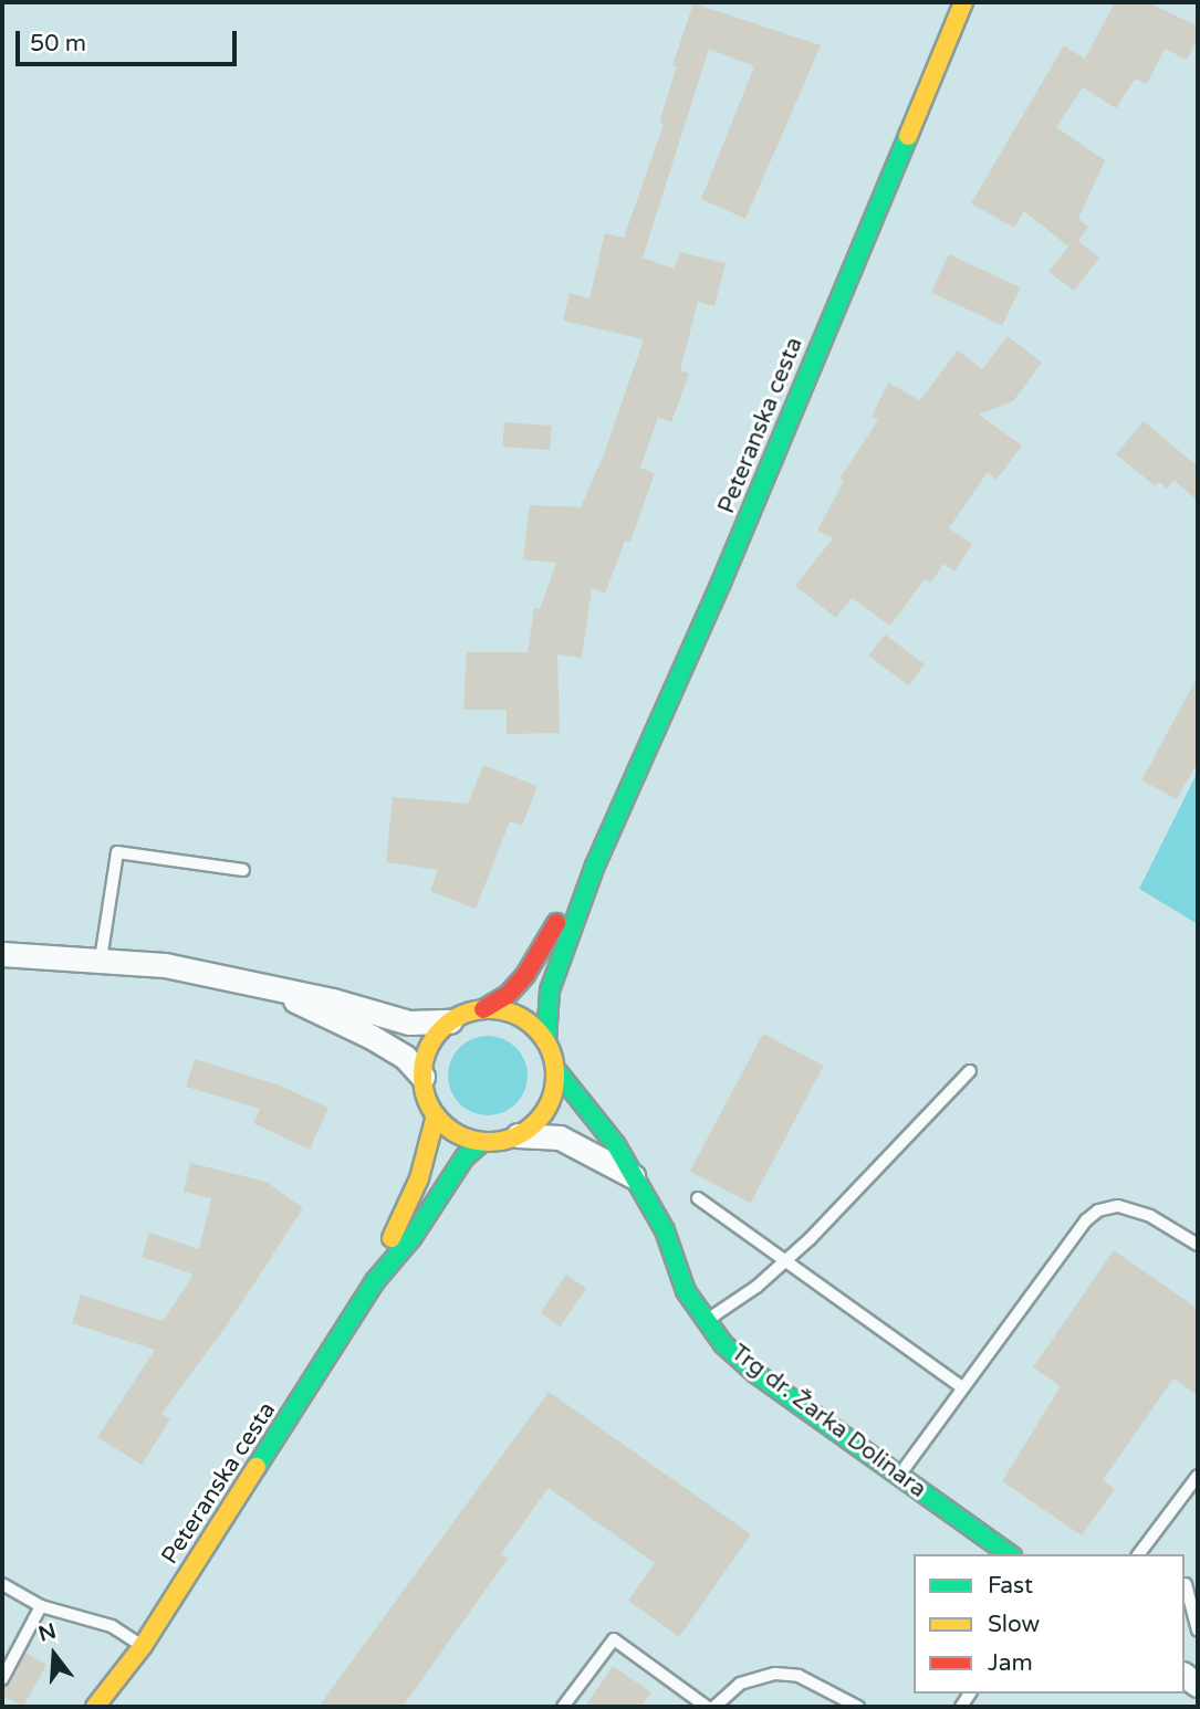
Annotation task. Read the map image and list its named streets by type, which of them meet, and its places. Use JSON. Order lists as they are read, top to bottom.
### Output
{
  "streets": {
    "main road": ["Peteranska cesta", "Trg dr. Žarka Dolinara"]
  },
  "crossings": [
    ["Peteranska cesta", "Trg dr. Žarka Dolinara"]
  ],
  "legend": ["Fast", "Slow", "Jam"],
  "scale_bar": "50 m",
  "north": "top"
}
